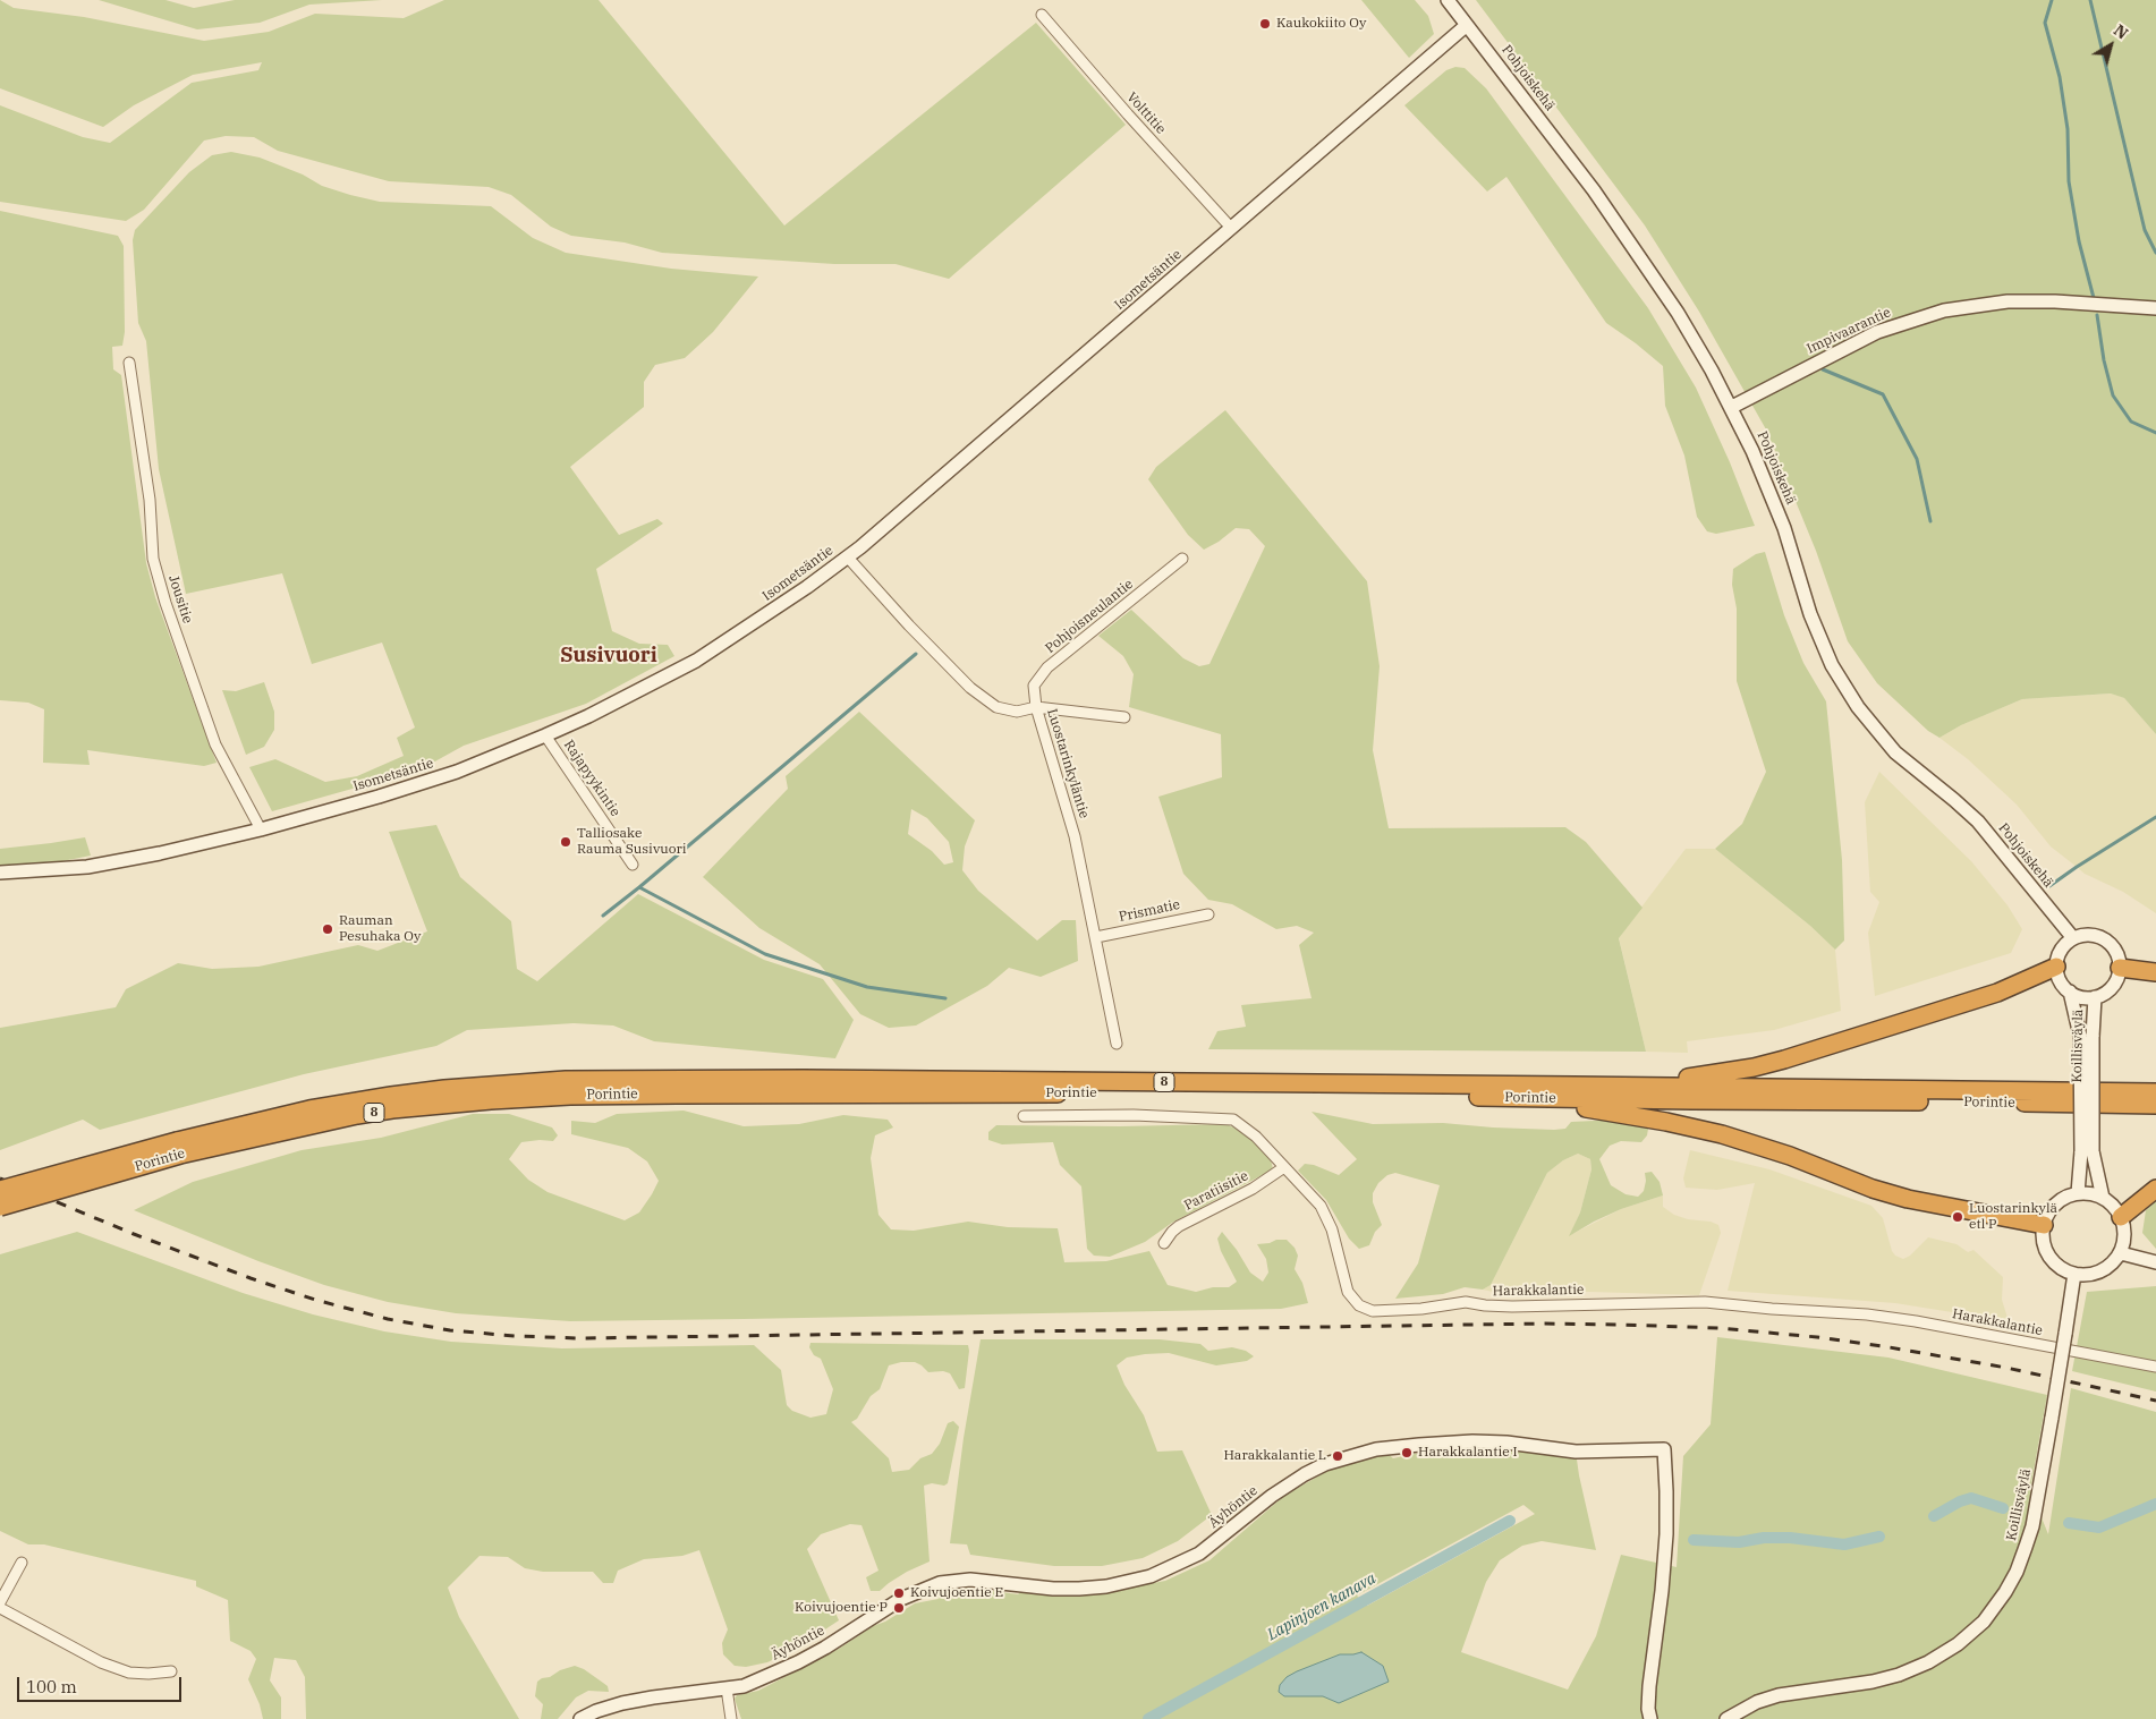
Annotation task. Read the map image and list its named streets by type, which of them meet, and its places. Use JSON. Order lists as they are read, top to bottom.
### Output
{
  "streets": {
    "highway": ["8", "Porintie"],
    "main road": [
      "Pohjoiskehä",
      "Isometsäntie",
      "Impivaarantie",
      "Koillisväylä",
      "Äyhöntie"
    ],
    "street": [
      "Volttitie",
      "Jousitie",
      "Pohjoisneulantie",
      "Luostarinkyläntie",
      "Rajapyykintie",
      "Prismatie",
      "Paratiisitie",
      "Harakkalantie"
    ]
  },
  "crossings": [
    ["Pohjoiskehä", "Isometsäntie"],
    ["Pohjoiskehä", "Impivaarantie"],
    ["Pohjoiskehä", "Koillisväylä"],
    ["Volttitie", "Isometsäntie"],
    ["Isometsäntie", "Jousitie"],
    ["Isometsäntie", "Luostarinkyläntie"],
    ["Isometsäntie", "Rajapyykintie"],
    ["Pohjoisneulantie", "Luostarinkyläntie"],
    ["Luostarinkyläntie", "Prismatie"],
    ["Paratiisitie", "Harakkalantie"]
  ],
  "districts": ["Susivuori"],
  "water": ["Lapinjoen kanava"],
  "places": [
    "Kaukokiito Oy",
    "Talliosake Rauma Susivuori",
    "Rauman Pesuhaka Oy",
    "Luostarinkylä etl P",
    "Harakkalantie I",
    "Harakkalantie L",
    "Koivujoentie E",
    "Koivujoentie P"
  ],
  "scale_bar": "100 m",
  "north": "top right"
}
